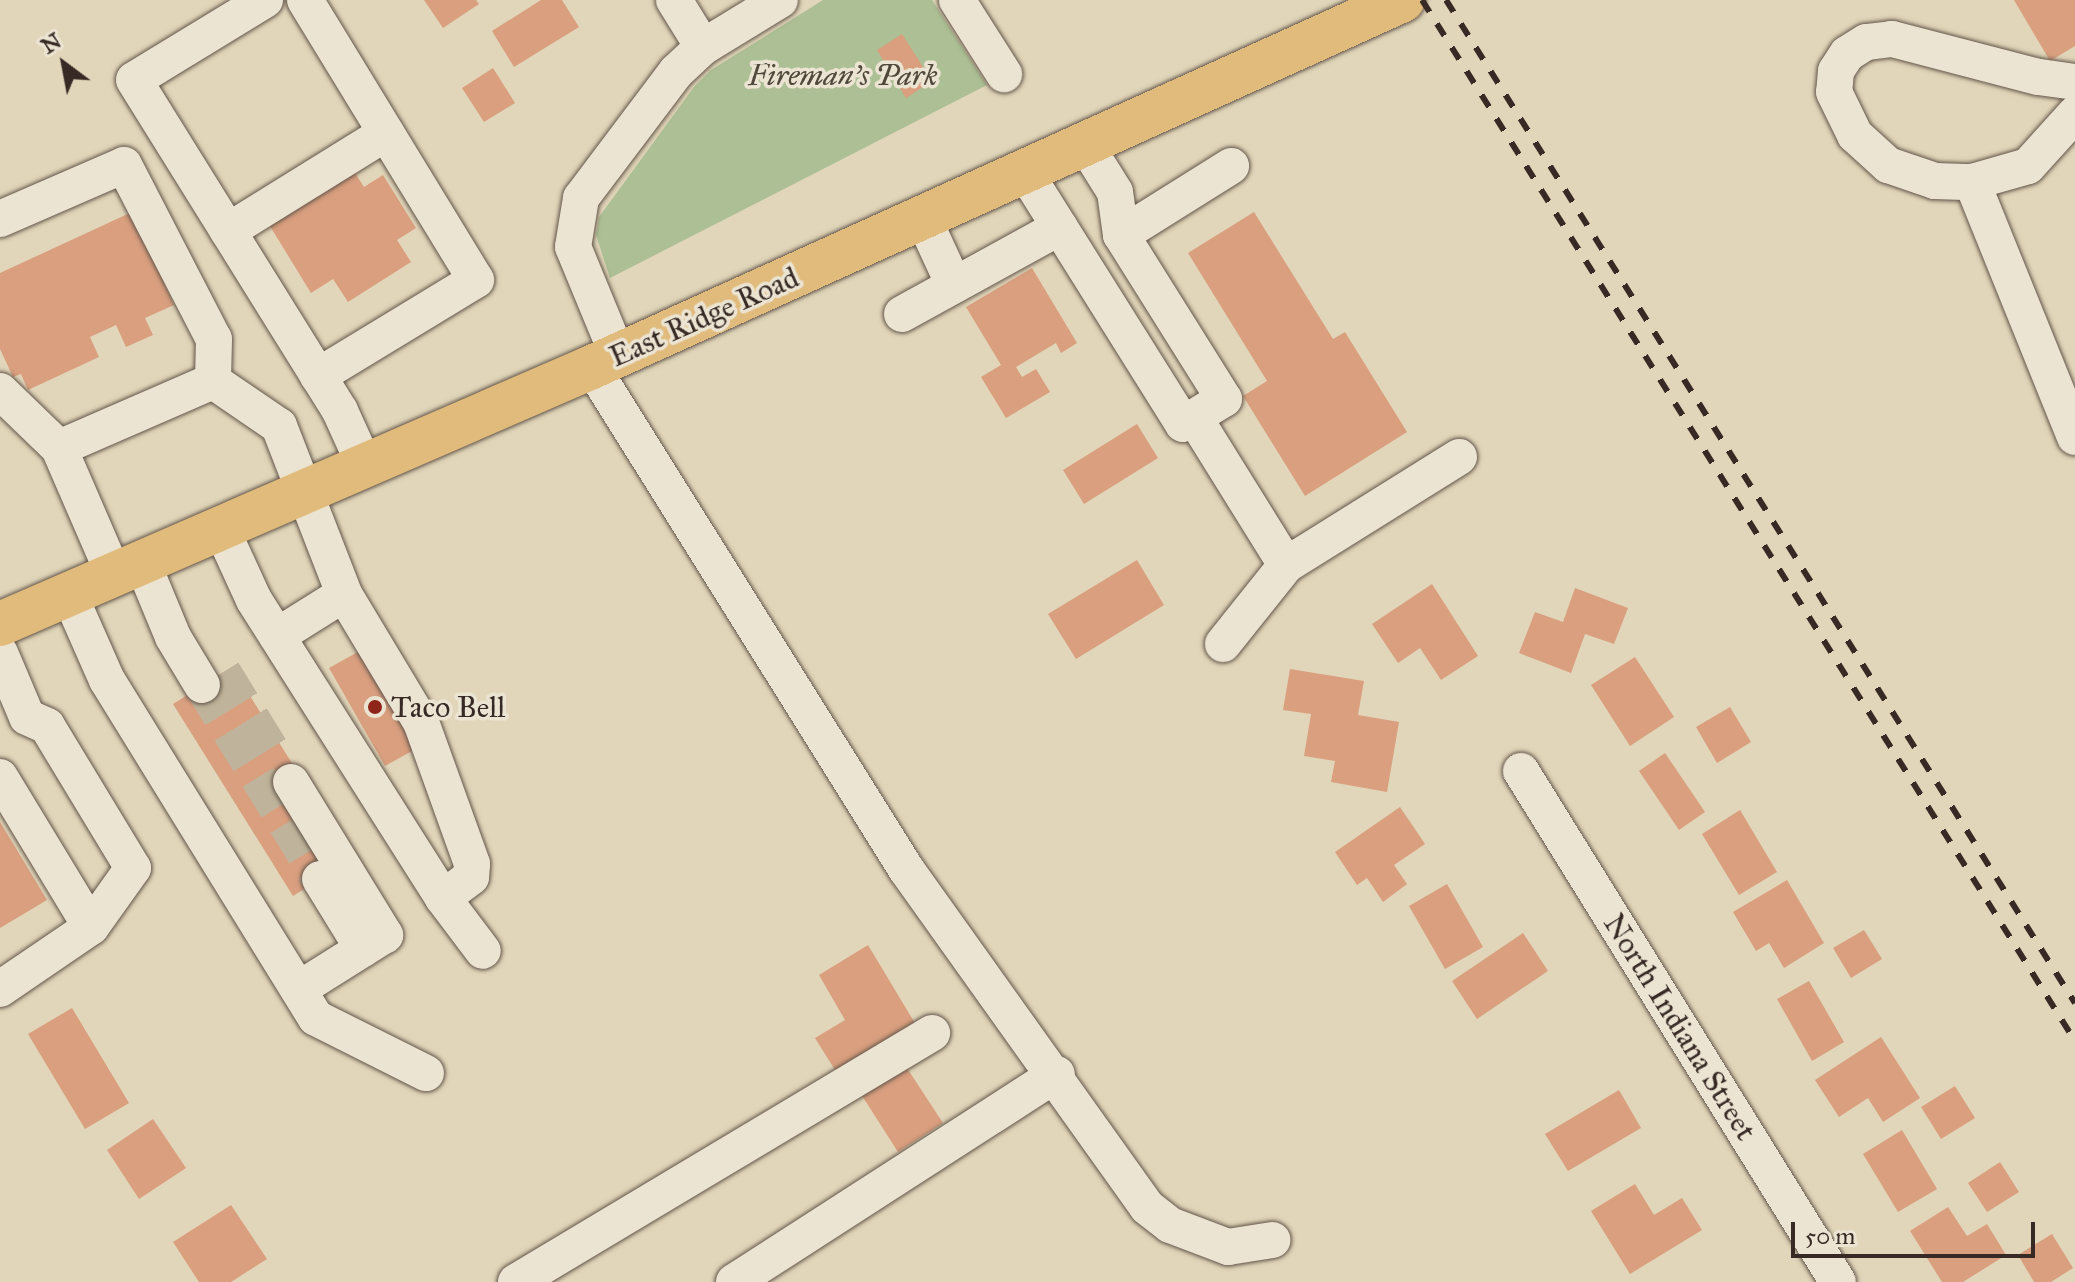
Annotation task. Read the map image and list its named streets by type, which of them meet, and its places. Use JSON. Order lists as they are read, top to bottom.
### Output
{
  "streets": {
    "main road": ["East Ridge Road"],
    "street": ["North Indiana Street"]
  },
  "parks": ["Fireman’s Park"],
  "places": ["Taco Bell"],
  "scale_bar": "50 m",
  "north": "top left"
}
